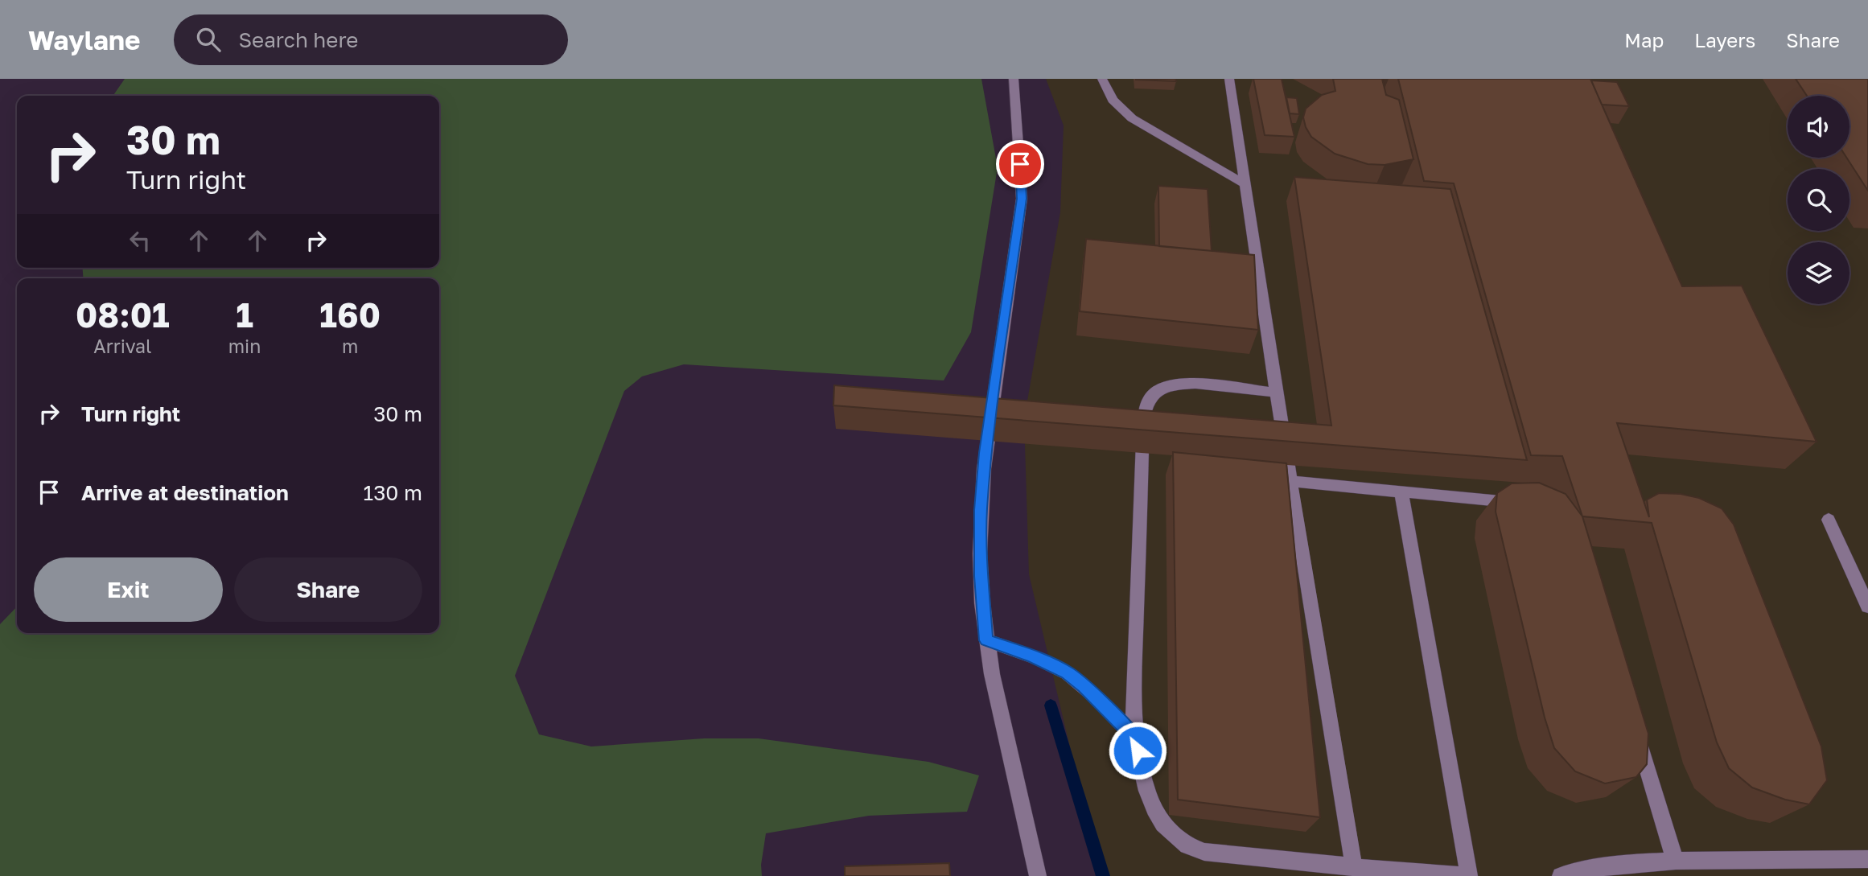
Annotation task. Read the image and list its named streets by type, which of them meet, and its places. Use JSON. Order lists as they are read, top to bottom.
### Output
{
  "page": {
    "header": "Waylane",
    "search": "Search here",
    "nav": ["Map", "Layers", "Share"],
    "turn": ["30 m", "Turn right"],
    "eta": [
      "08:01",
      "Arrival",
      "1",
      "min",
      "160",
      "m"
    ],
    "list": [
      {
        "name": "Turn right",
        "value": "30 m"
      },
      {
        "name": "Arrive at destination",
        "value": "130 m"
      }
    ],
    "buttons": ["Exit", "Share"]
  }
}
